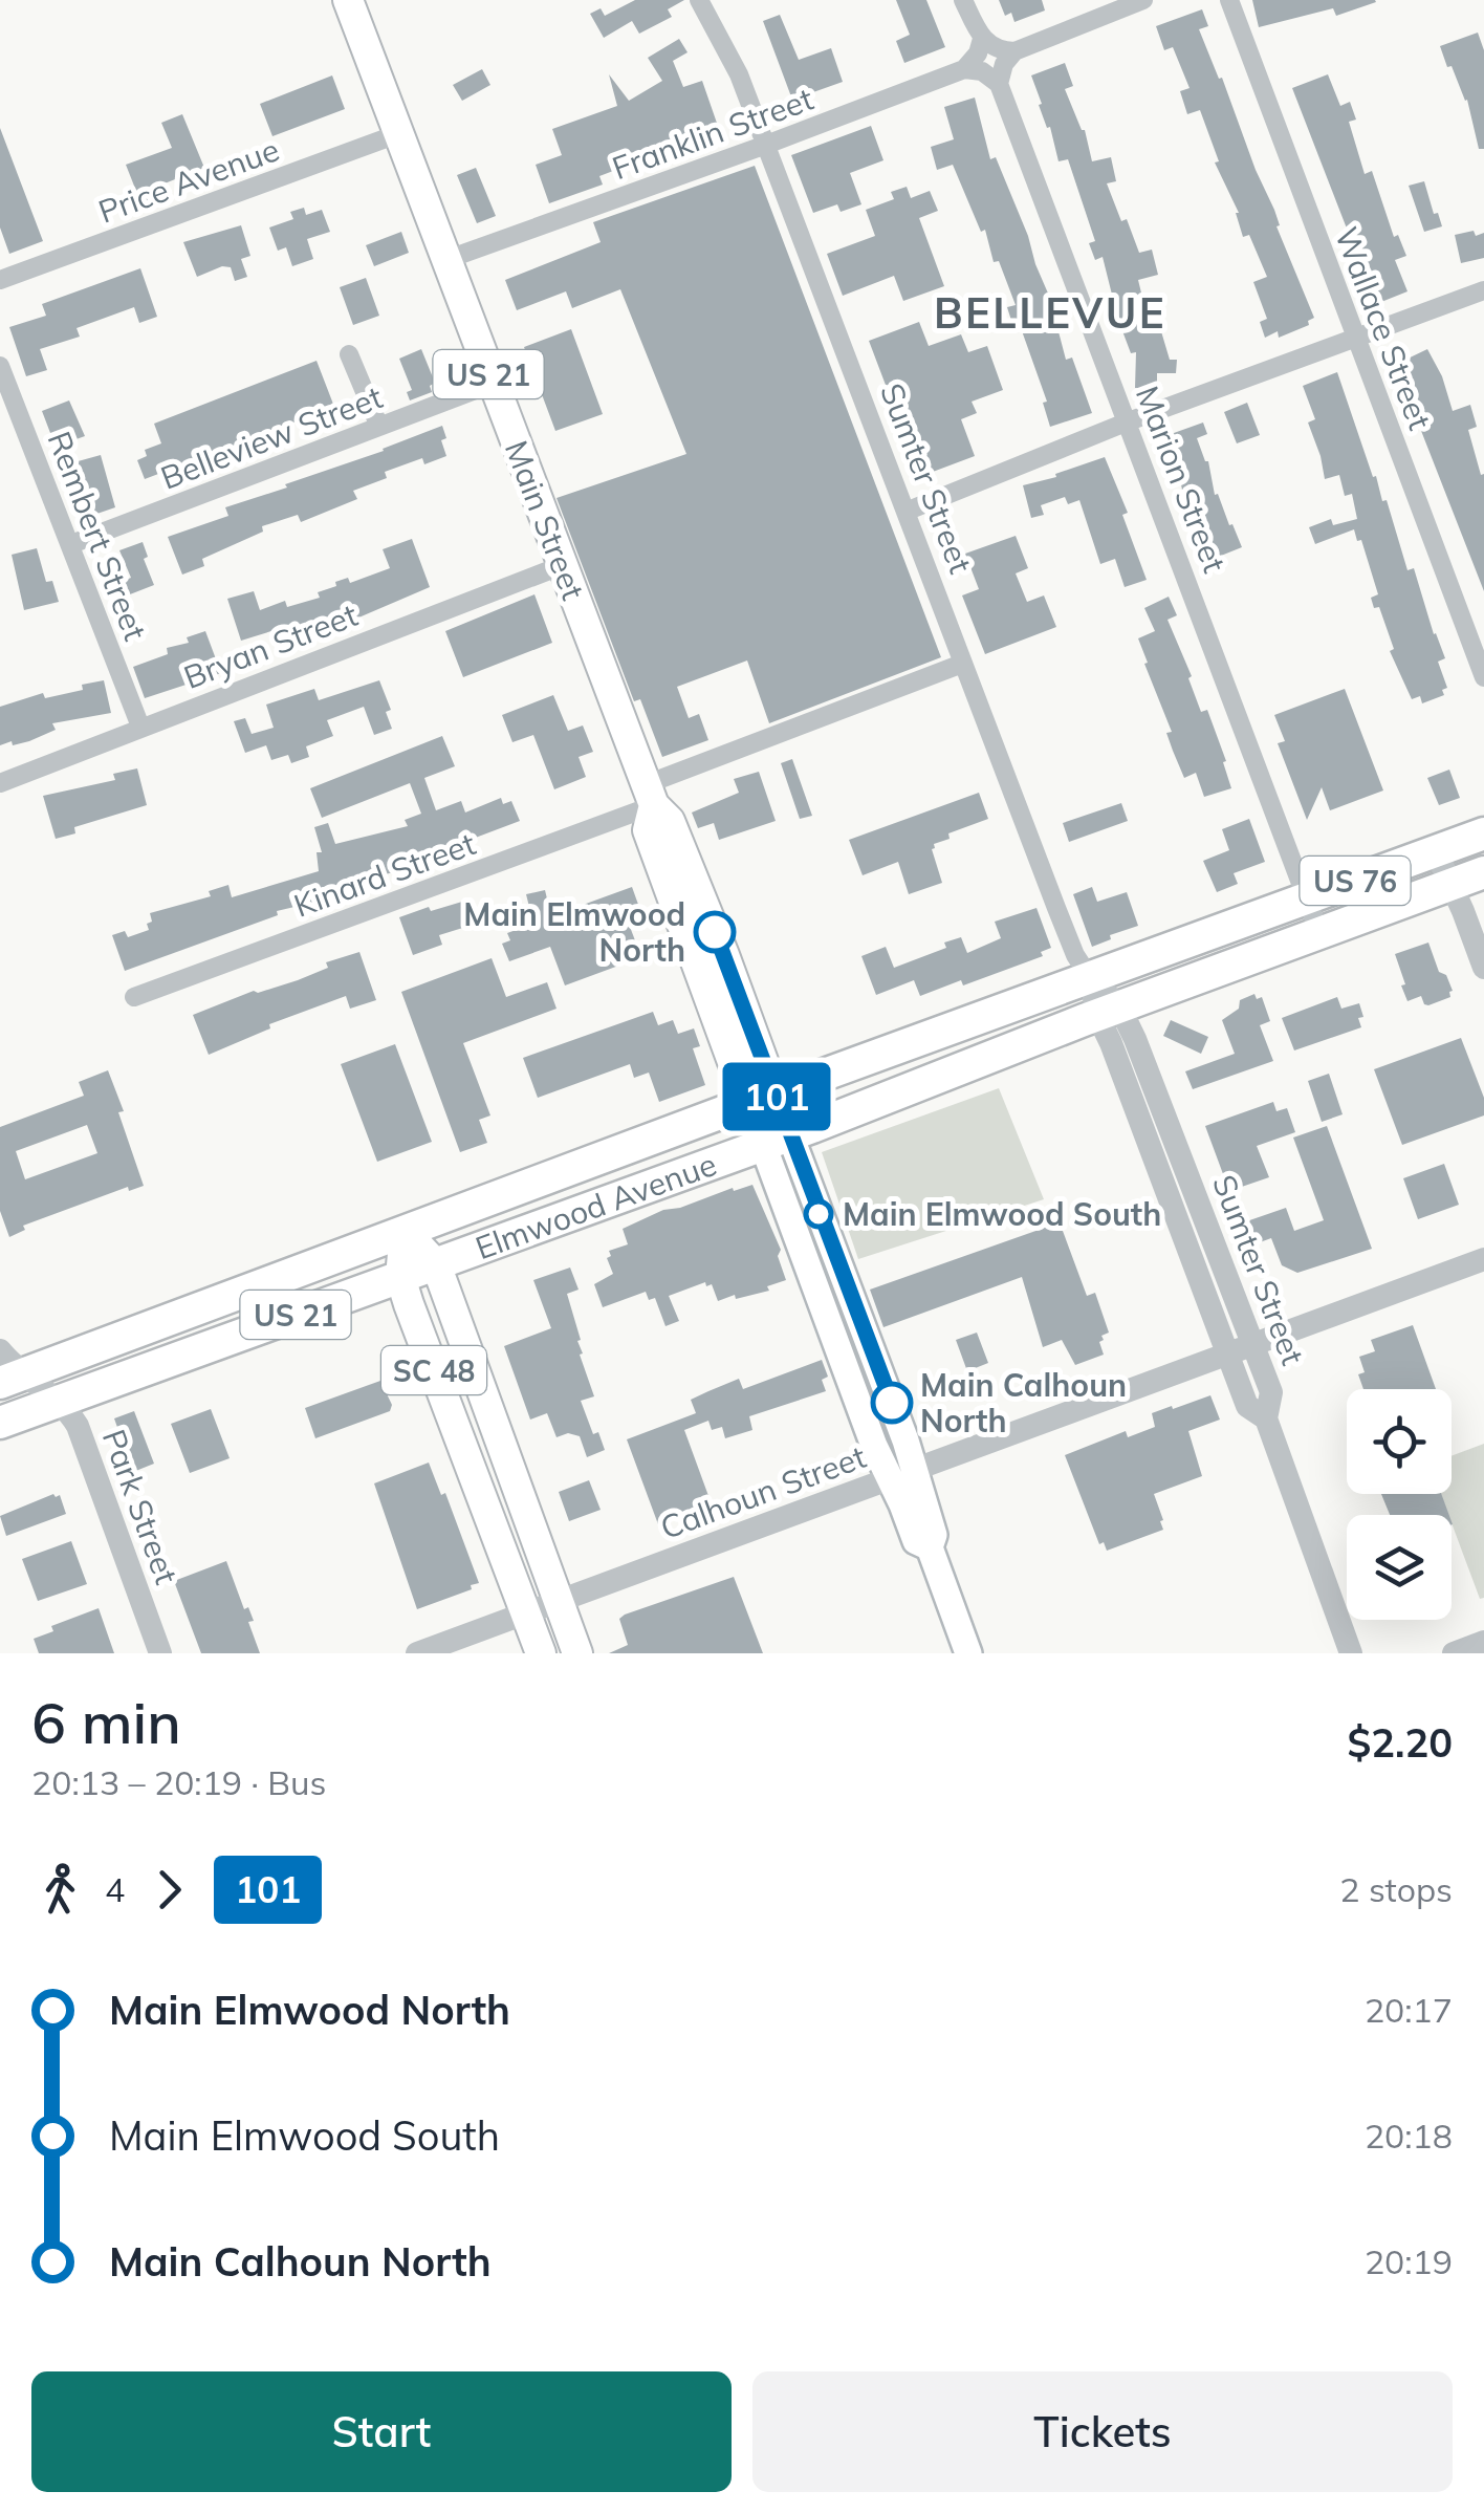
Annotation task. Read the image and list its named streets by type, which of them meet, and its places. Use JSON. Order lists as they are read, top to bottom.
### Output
{
  "streets": {
    "highway": ["US 21", "US 76", "Elmwood Avenue"],
    "main road": ["Main Street", "SC 48"],
    "street": [
      "Franklin Street",
      "Price Avenue",
      "Wallace Street",
      "Belleview Street",
      "Sumter Street",
      "Marion Street",
      "Rembert Street",
      "Bryan Street",
      "Kinard Street",
      "Calhoun Street",
      "Park Street"
    ]
  },
  "crossings": [
    ["Franklin Street", "Sumter Street"],
    ["Franklin Street", "Main Street"],
    ["Price Avenue", "Main Street"],
    ["Belleview Street", "Main Street"],
    ["Belleview Street", "Rembert Street"],
    ["Sumter Street", "Kinard Street"],
    ["Sumter Street", "Elmwood Avenue"],
    ["Sumter Street", "Calhoun Street"],
    ["Marion Street", "Elmwood Avenue"],
    ["Main Street", "Bryan Street"],
    ["Main Street", "Kinard Street"],
    ["Main Street", "Elmwood Avenue"],
    ["Main Street", "Calhoun Street"],
    ["Rembert Street", "Bryan Street"],
    ["Elmwood Avenue", "SC 48"],
    ["Elmwood Avenue", "Park Street"],
    ["SC 48", "Calhoun Street"]
  ],
  "districts": ["BELLEVUE"],
  "places": ["Main Elmwood North", "Main Elmwood South", "Main Calhoun North"],
  "lines": ["bus line 101"],
  "page": {
    "on_map": "101",
    "heading": ["6 min", "20:13 – 20:19 · Bus", "$2.20"],
    "legs": ["4", "101", "2 stops"],
    "list": [
      {
        "name": "Main Elmwood North",
        "value": "20:17"
      },
      {
        "name": "Main Elmwood South",
        "value": "20:18"
      },
      {
        "name": "Main Calhoun North",
        "value": "20:19"
      }
    ],
    "buttons": ["Start", "Tickets"]
  }
}
